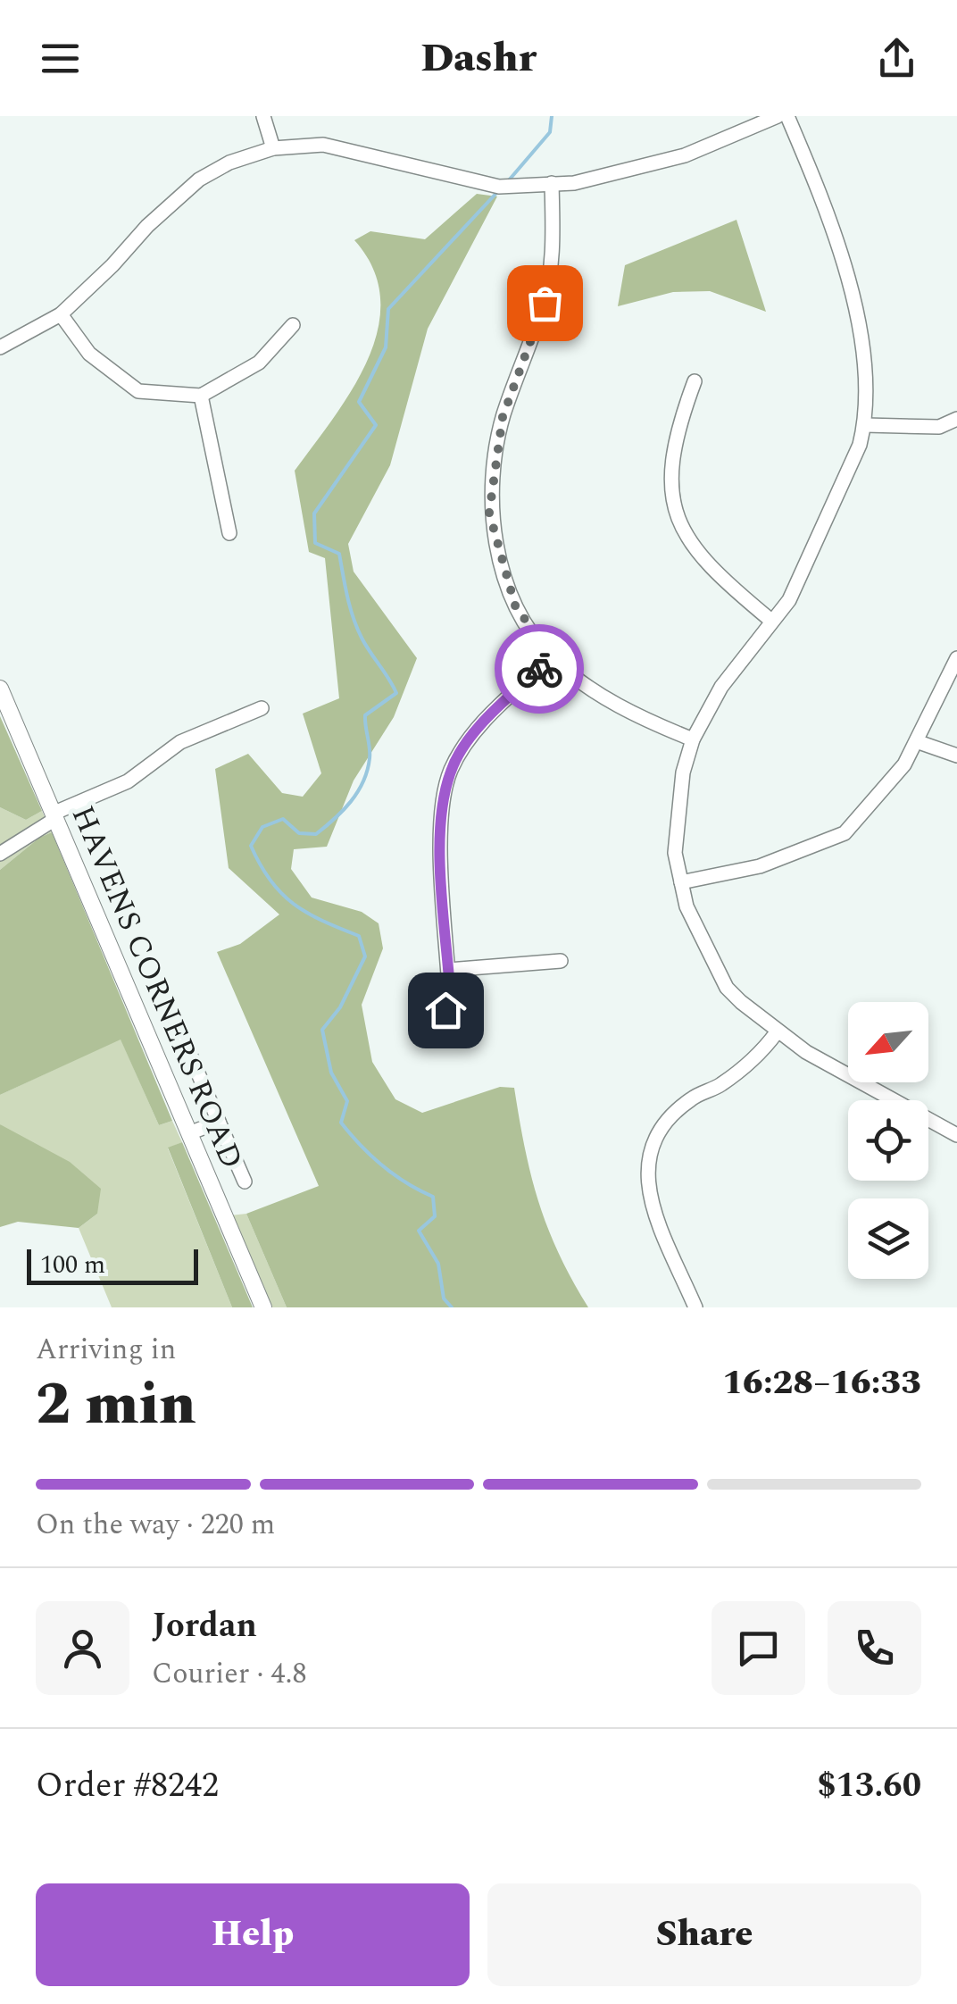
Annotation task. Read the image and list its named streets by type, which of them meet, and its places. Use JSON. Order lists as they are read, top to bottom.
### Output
{
  "streets": {
    "main road": ["HAVENS CORNERS ROAD"]
  },
  "scale_bar": "100 m",
  "north": "bottom left",
  "page": {
    "header": "Dashr",
    "scale": "100 m",
    "heading": ["2 min", "Arriving in", "16:28–16:33"],
    "panel": [
      "Jordan",
      "Courier · 4.8",
      "Order #8242",
      "$13.60"
    ],
    "bar": "On the way · 220 m",
    "buttons": ["Help", "Share"]
  }
}
